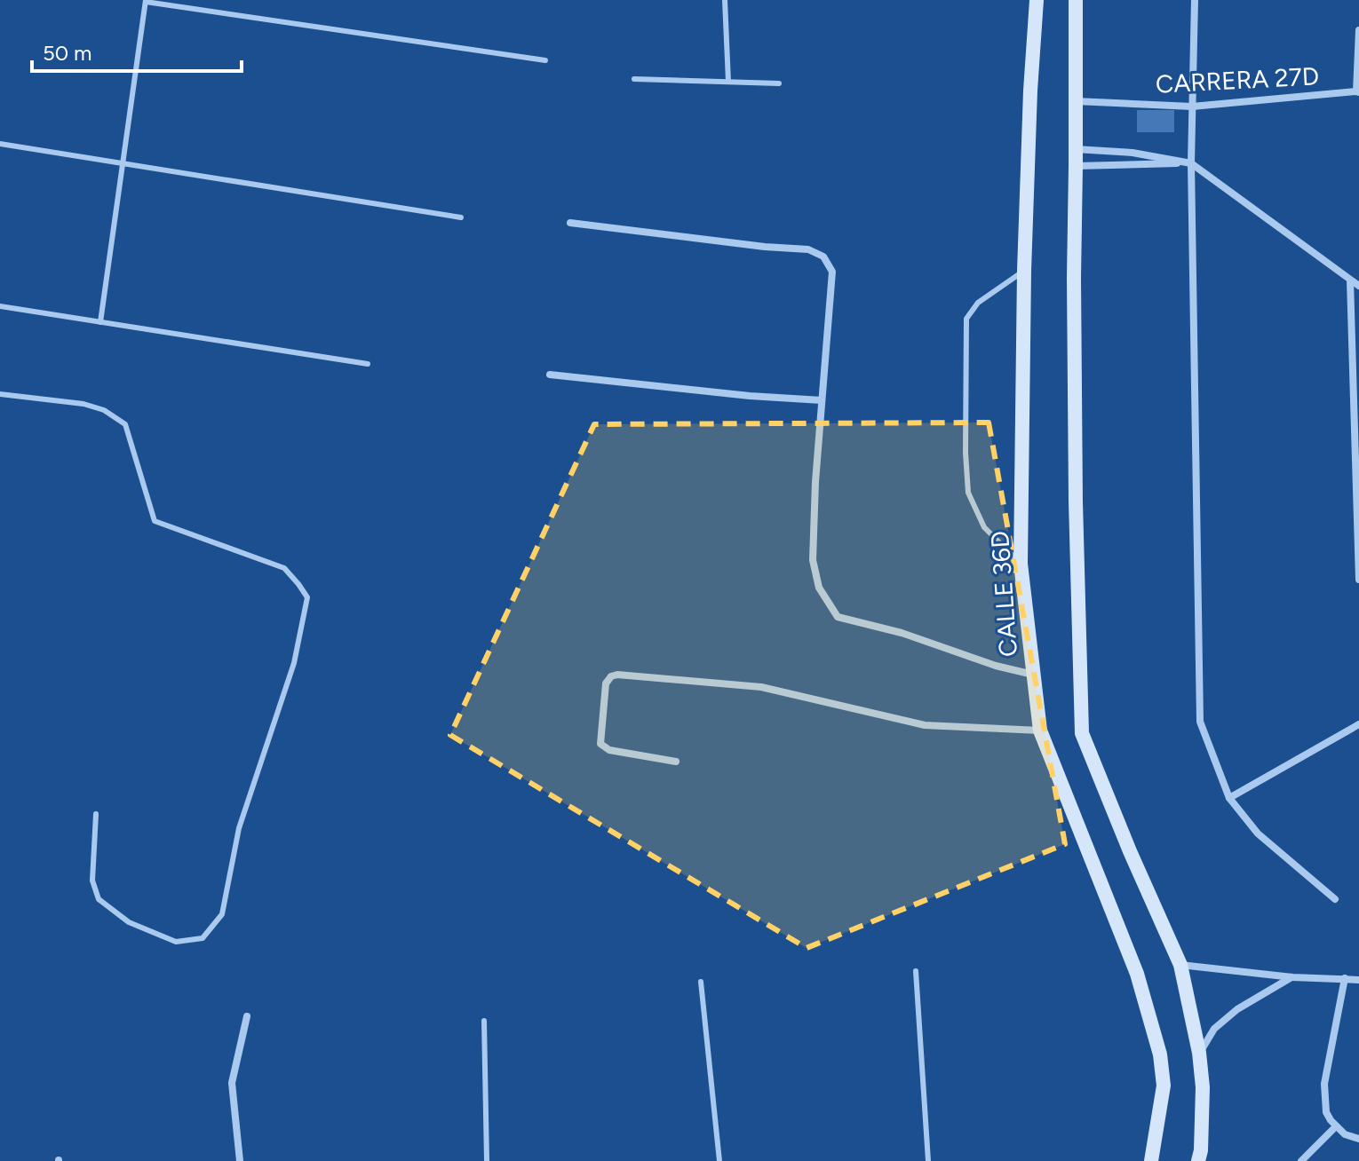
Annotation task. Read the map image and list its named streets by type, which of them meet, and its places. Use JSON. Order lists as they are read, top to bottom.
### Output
{
  "streets": {
    "main road": ["CALLE 36D"],
    "street": ["CARRERA 27D"]
  },
  "scale_bar": "50 m"
}
